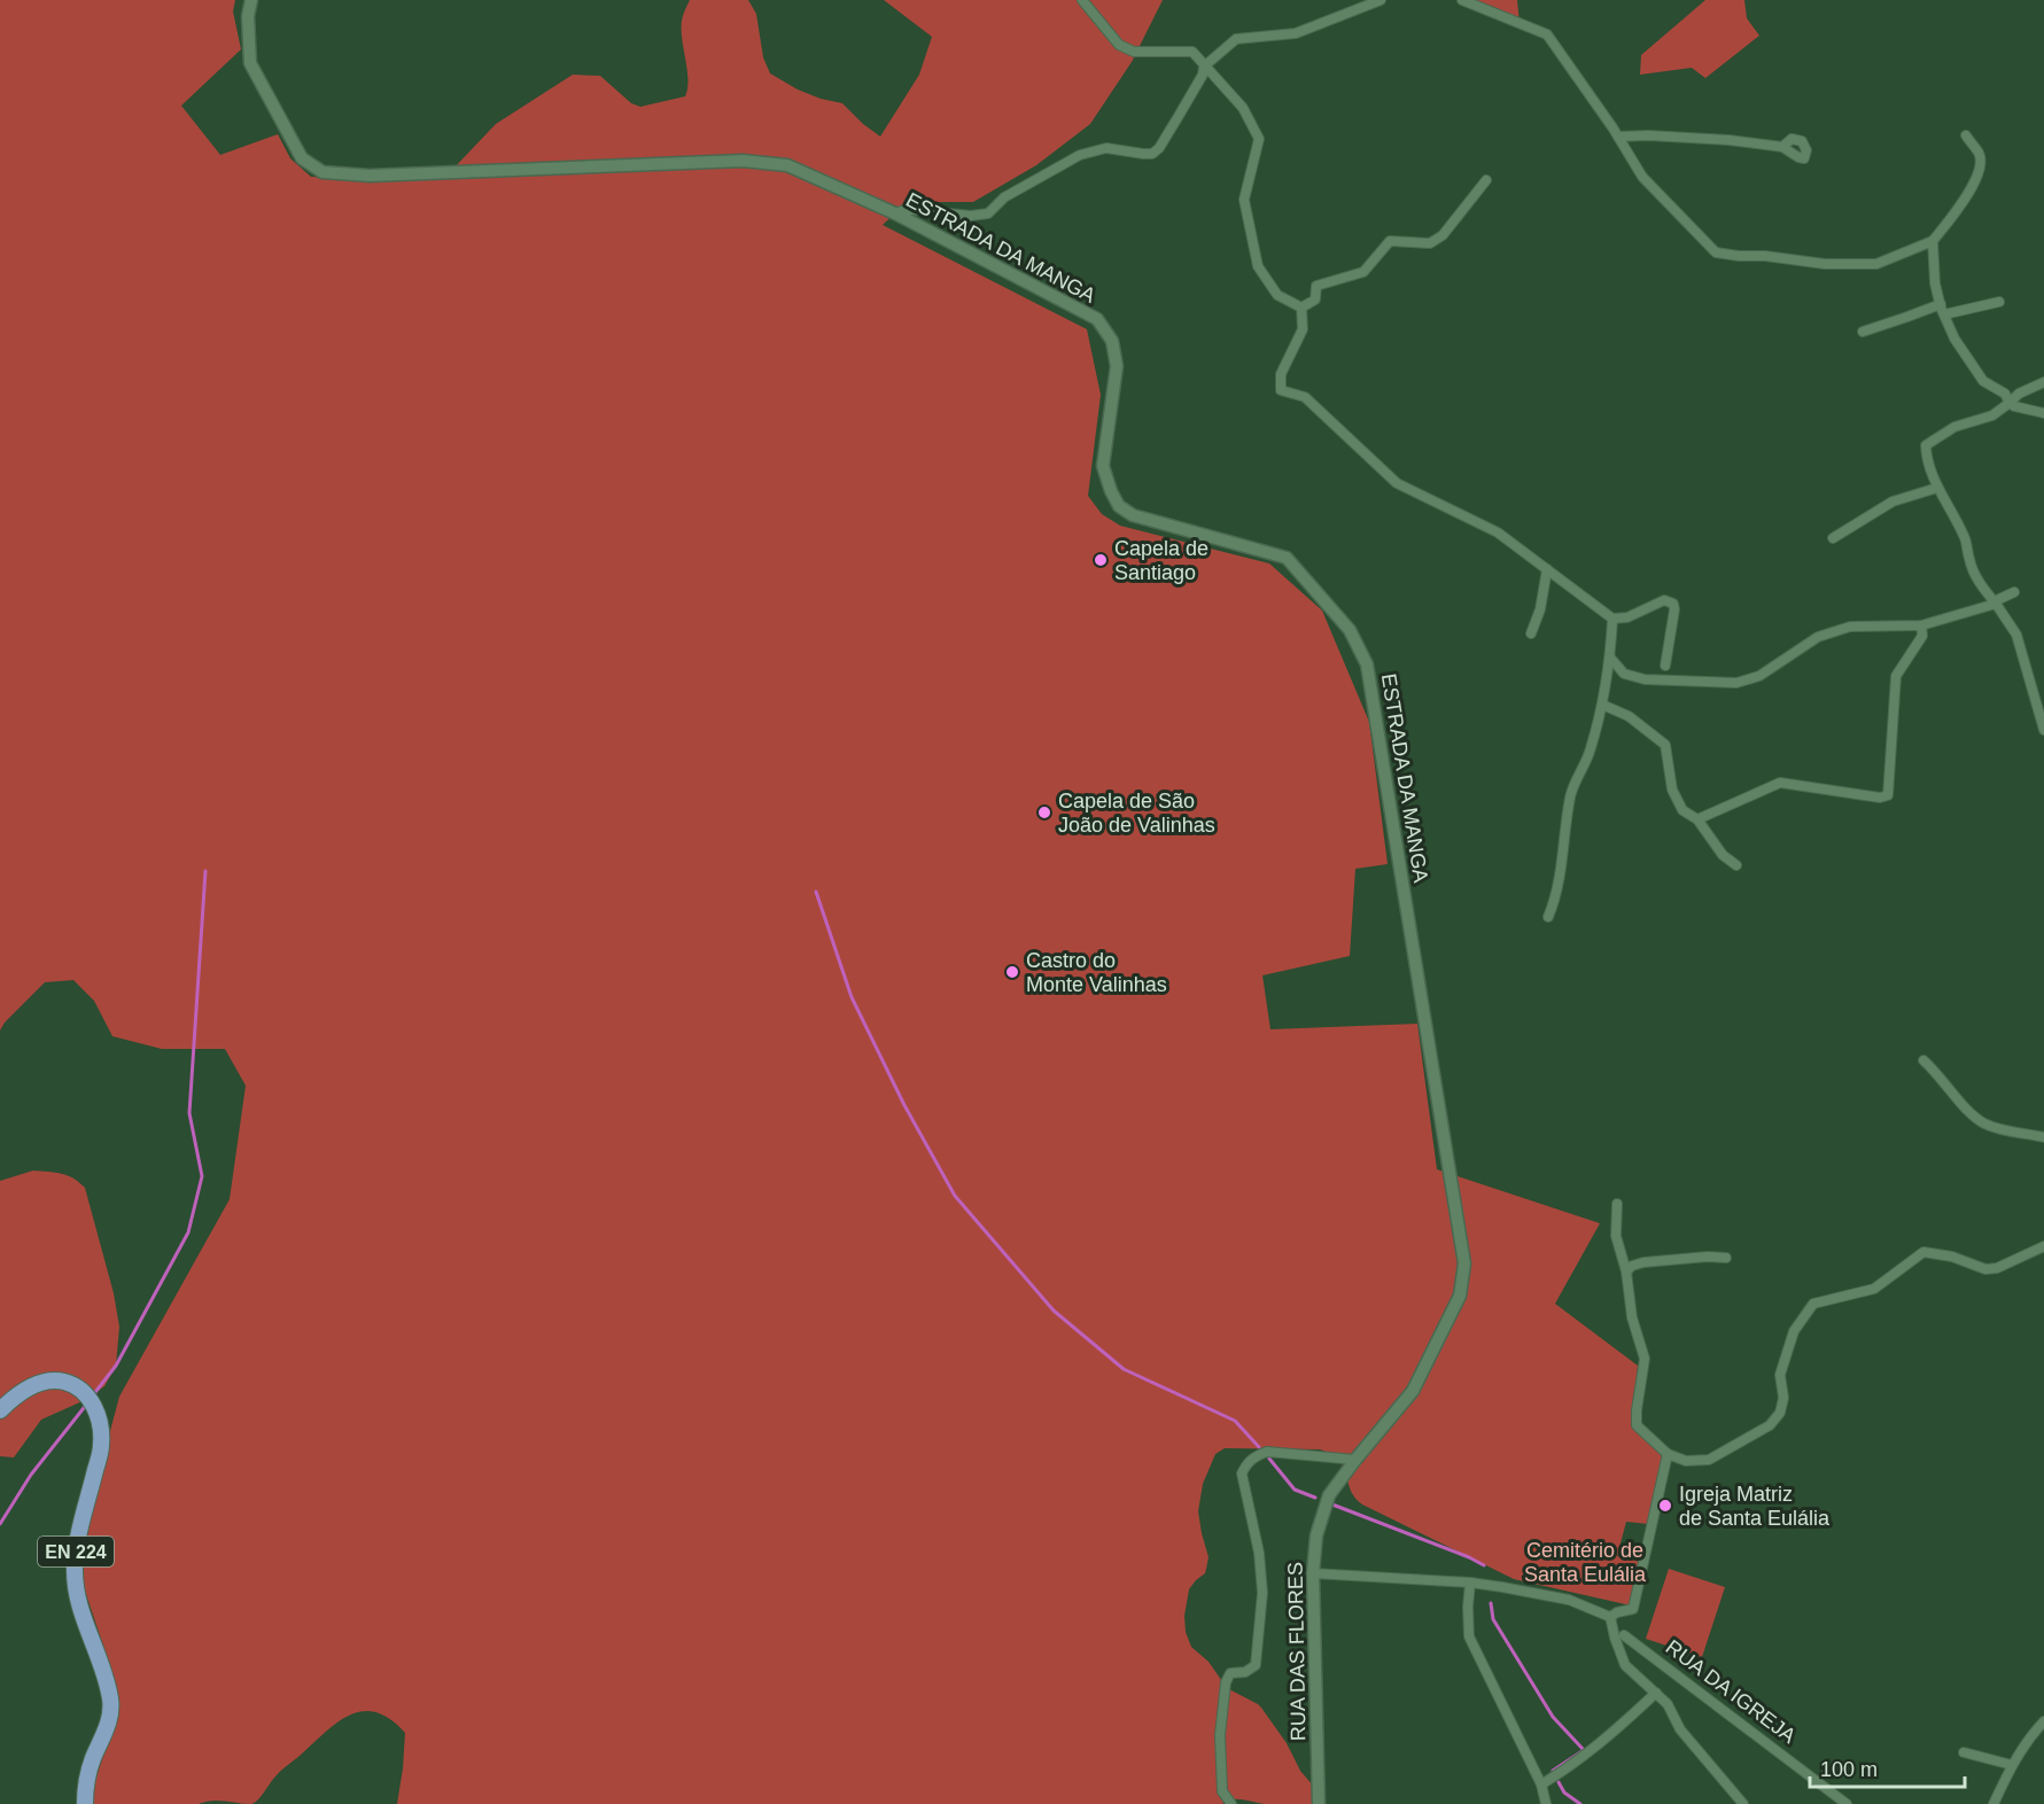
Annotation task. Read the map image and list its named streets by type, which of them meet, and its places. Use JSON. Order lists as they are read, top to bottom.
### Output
{
  "streets": {
    "main road": ["EN 224"],
    "street": ["ESTRADA DA MANGA", "RUA DAS FLORES", "RUA DA IGREJA"]
  },
  "crossings": [
    ["ESTRADA DA MANGA", "RUA DAS FLORES"]
  ],
  "parks": ["Cemitério de Santa Eulália"],
  "places": [
    "Capela de Santiago",
    "Capela de São João de Valinhas",
    "Castro do Monte Valinhas",
    "Igreja Matriz de Santa Eulália"
  ],
  "scale_bar": "100 m"
}
